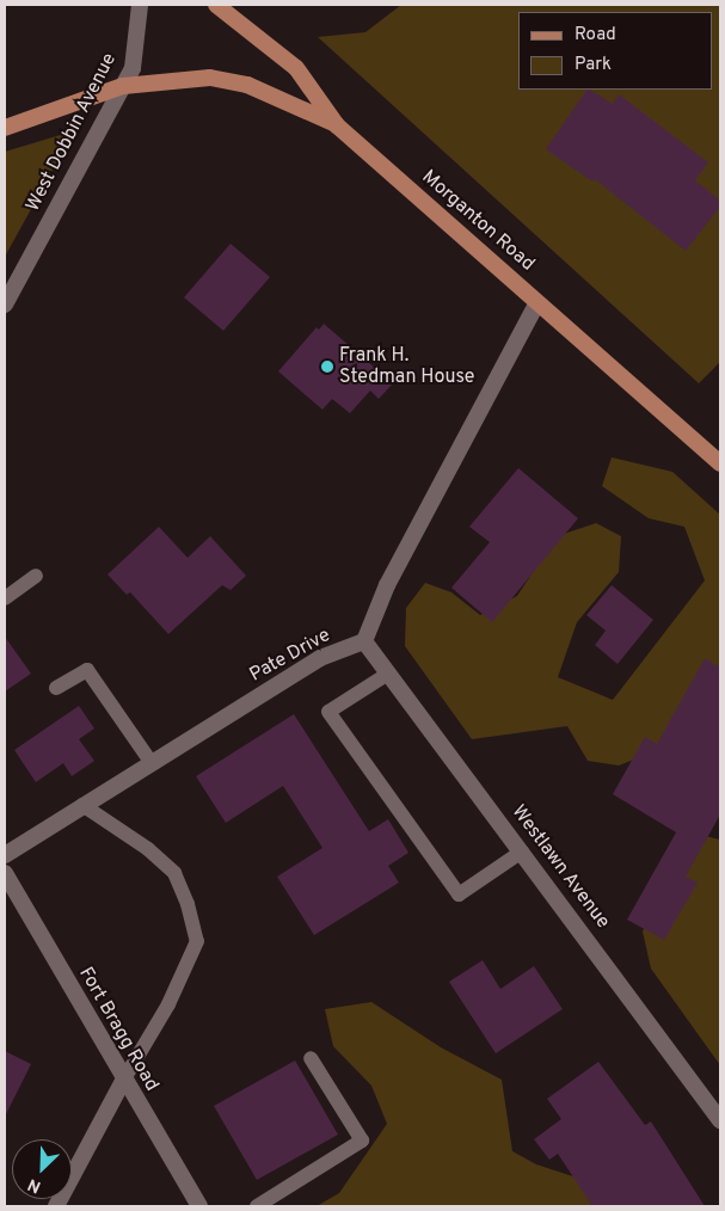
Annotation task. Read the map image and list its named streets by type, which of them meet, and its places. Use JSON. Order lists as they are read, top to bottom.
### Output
{
  "streets": {
    "main road": ["Morganton Road"],
    "street": [
      "West Dobbin Avenue",
      "Pate Drive",
      "Westlawn Avenue",
      "Fort Bragg Road"
    ]
  },
  "crossings": [
    ["Pate Drive", "Westlawn Avenue"]
  ],
  "places": ["Frank H. Stedman House"],
  "legend": ["Road", "Park"],
  "north": "bottom left"
}
